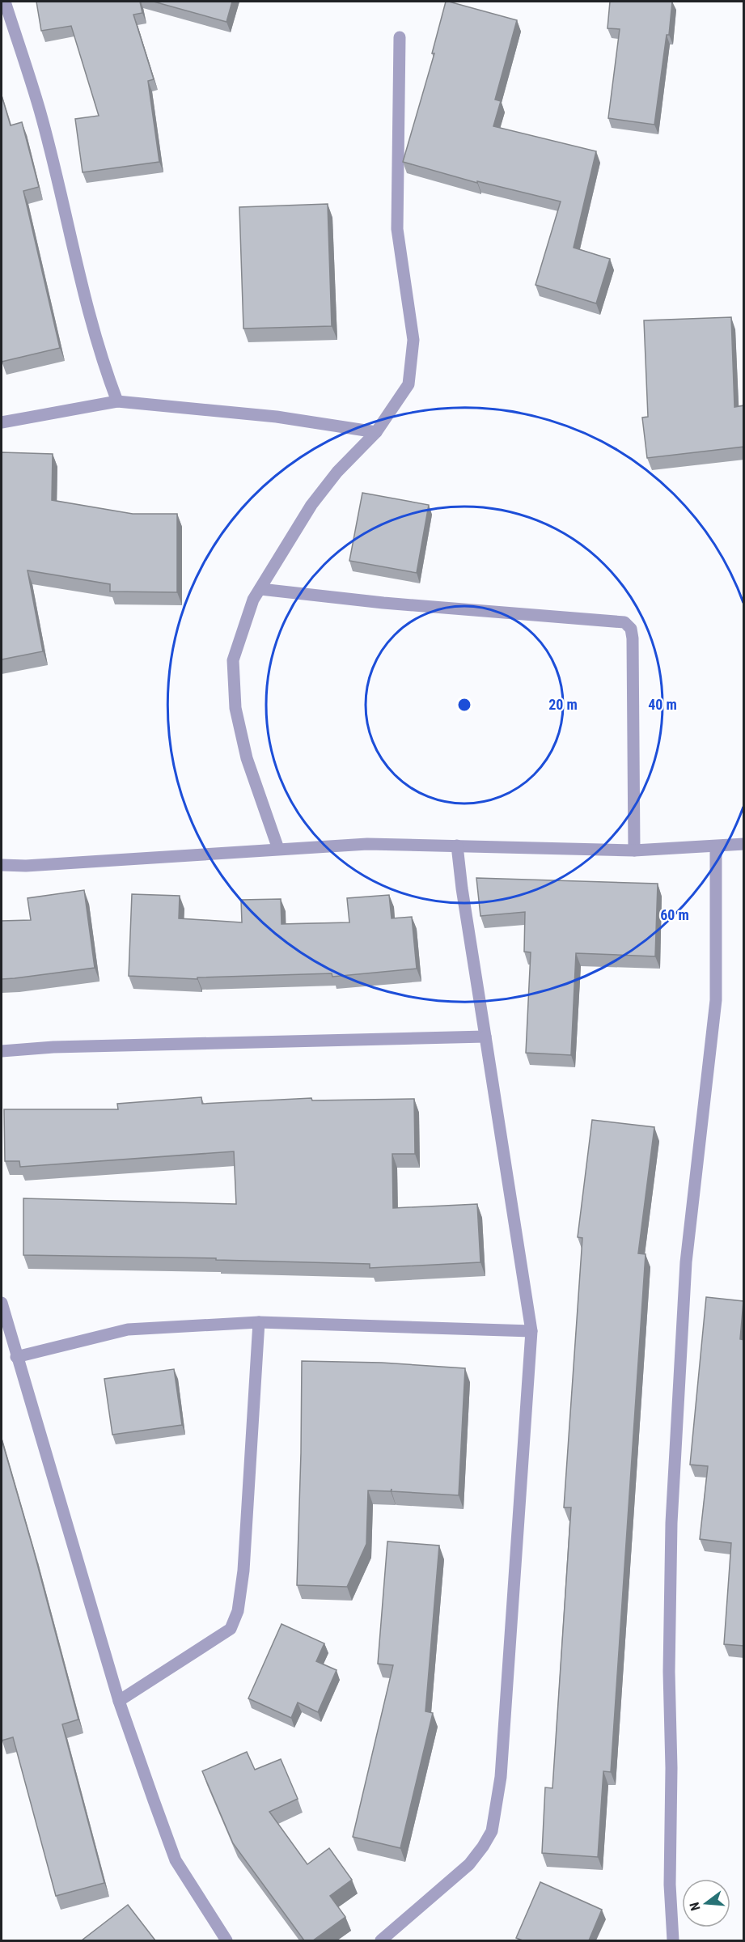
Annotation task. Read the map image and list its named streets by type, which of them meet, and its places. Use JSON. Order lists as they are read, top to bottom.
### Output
{
  "north": "left",
  "rings": ["20 m", "40 m", "60 m"]
}
